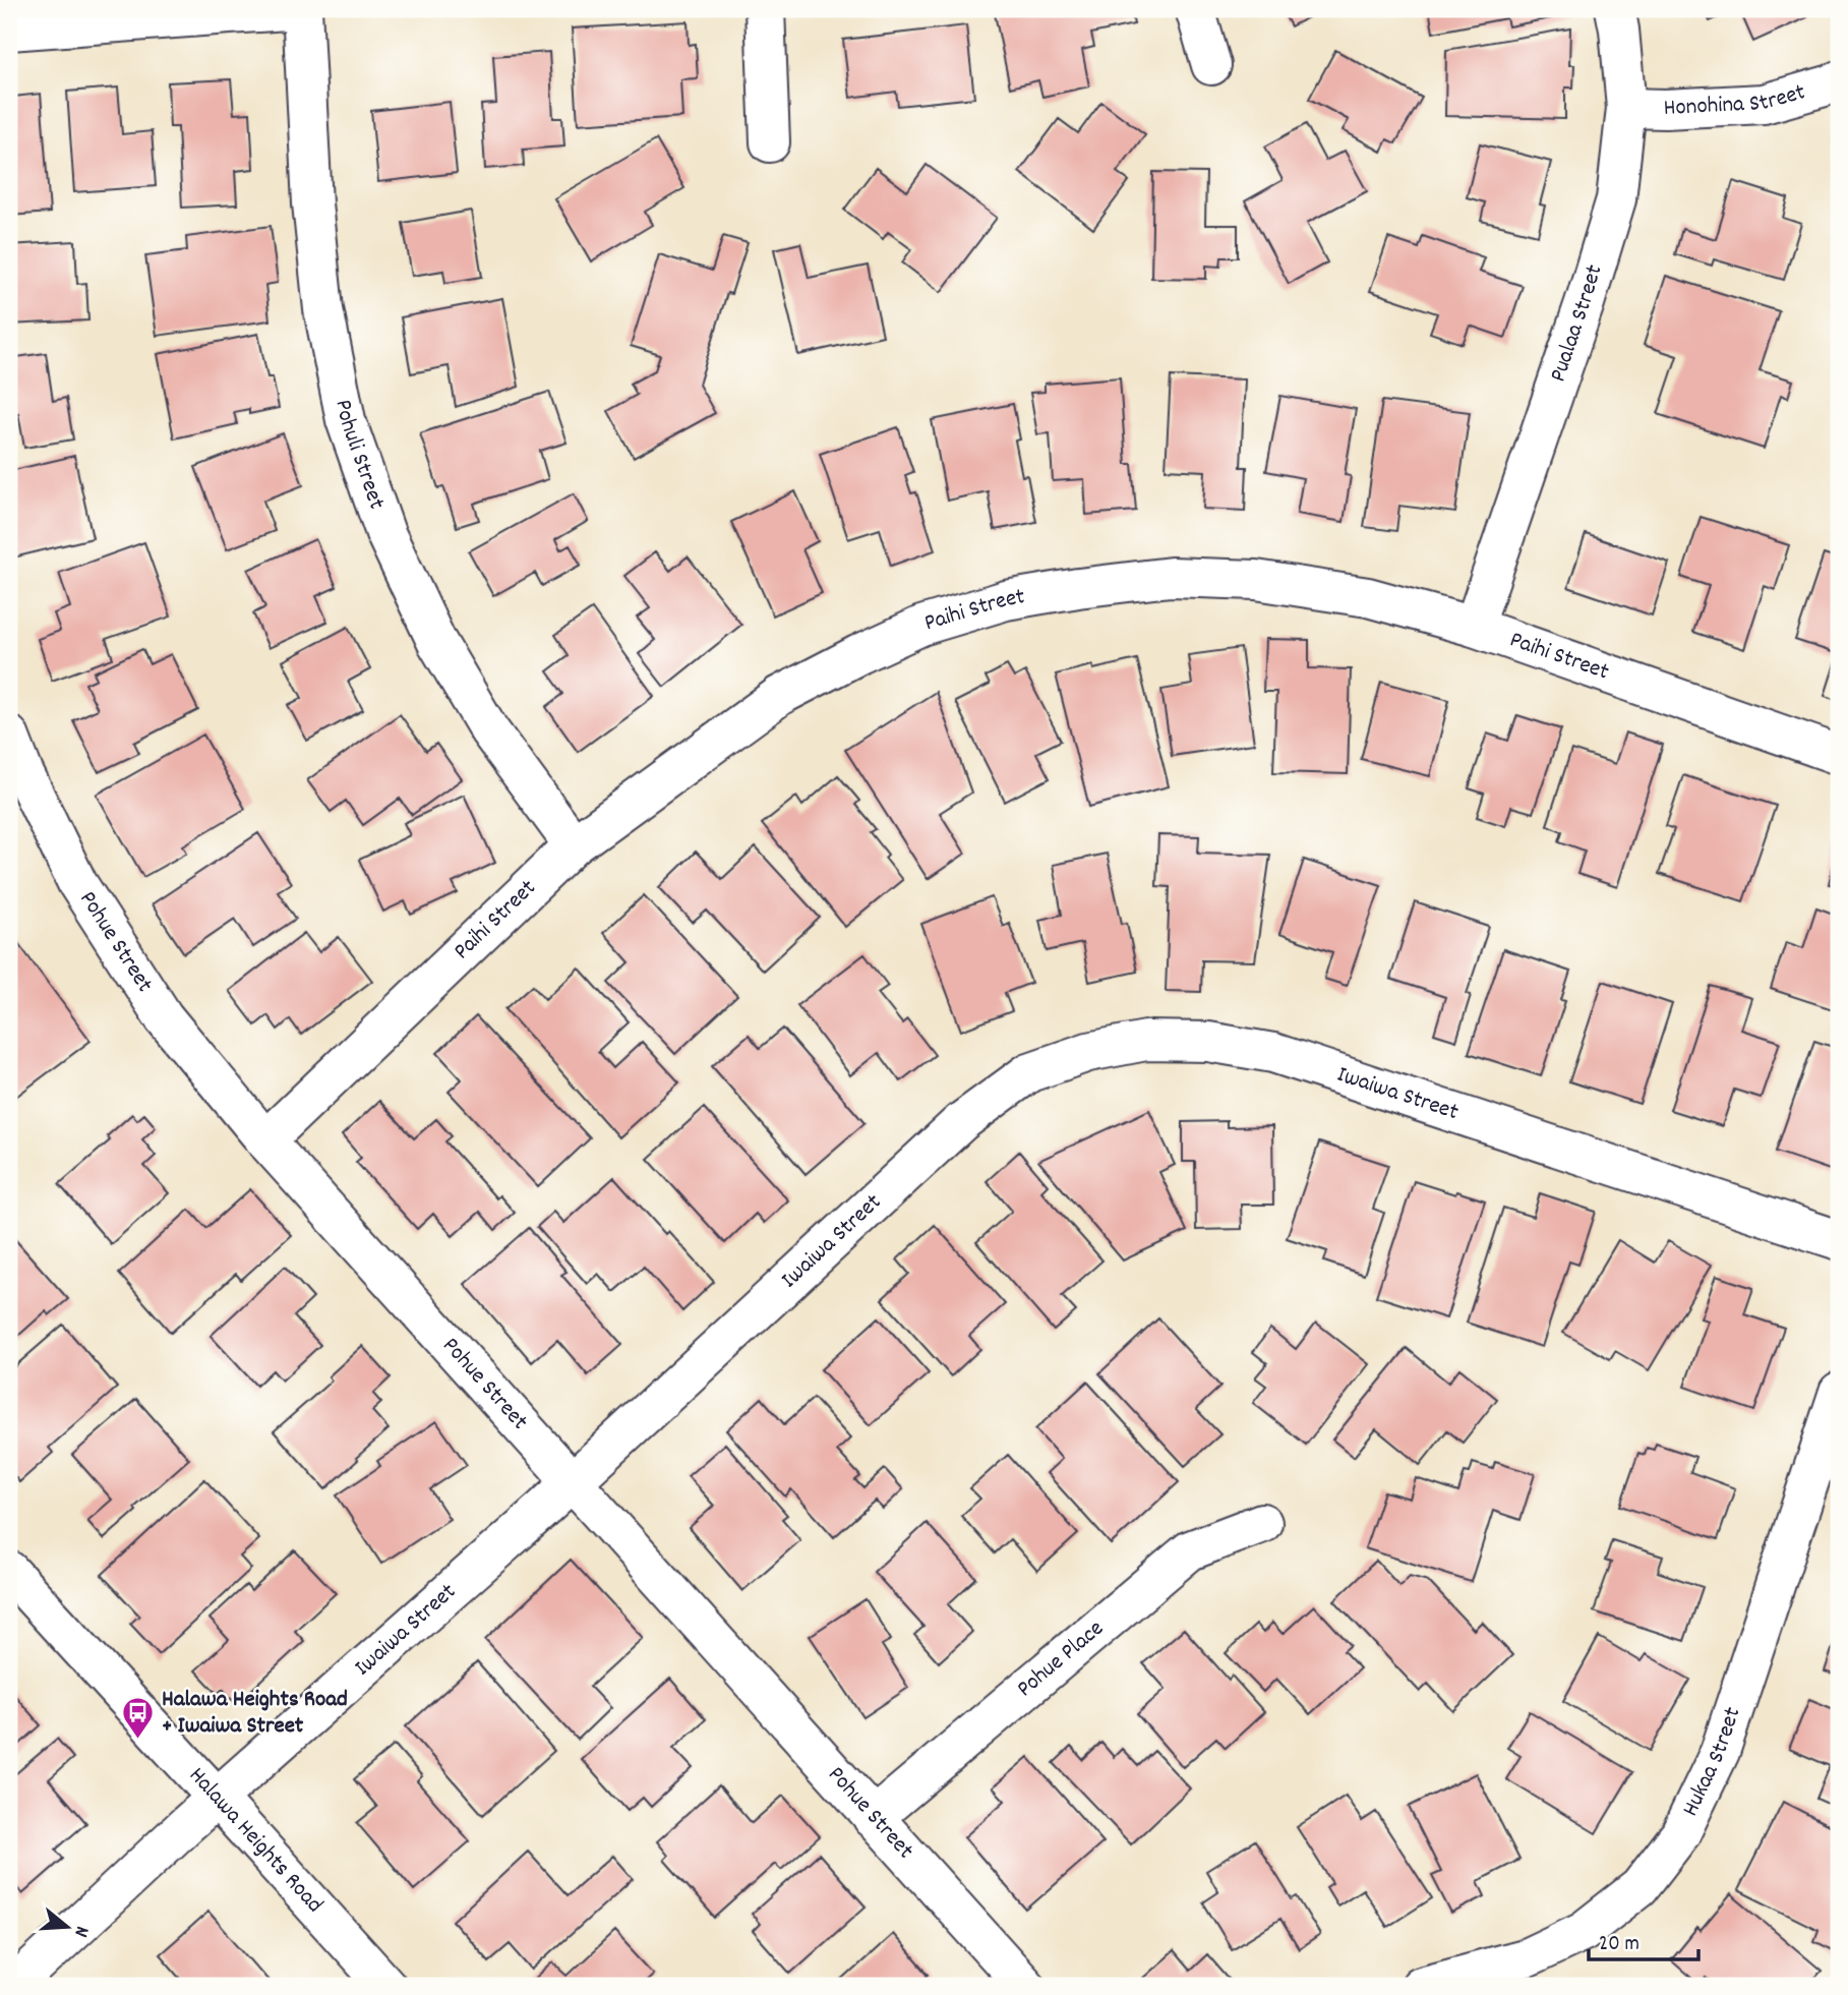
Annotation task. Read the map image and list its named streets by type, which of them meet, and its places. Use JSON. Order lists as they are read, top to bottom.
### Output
{
  "streets": {
    "street": [
      "Honohina Street",
      "Pualaa Street",
      "Pohuli Street",
      "Paihi Street",
      "Pohue Street",
      "Iwaiwa Street",
      "Pohue Place",
      "Hukaa Street",
      "Halawa Heights Road"
    ]
  },
  "crossings": [
    ["Honohina Street", "Pualaa Street"],
    ["Pualaa Street", "Paihi Street"],
    ["Pohuli Street", "Paihi Street"],
    ["Paihi Street", "Pohue Street"],
    ["Pohue Street", "Iwaiwa Street"],
    ["Pohue Street", "Pohue Place"],
    ["Iwaiwa Street", "Halawa Heights Road"]
  ],
  "places": {
    "bus stop": ["Halawa Heights Road + Iwaiwa Street"]
  },
  "scale_bar": "20 m",
  "north": "right"
}
